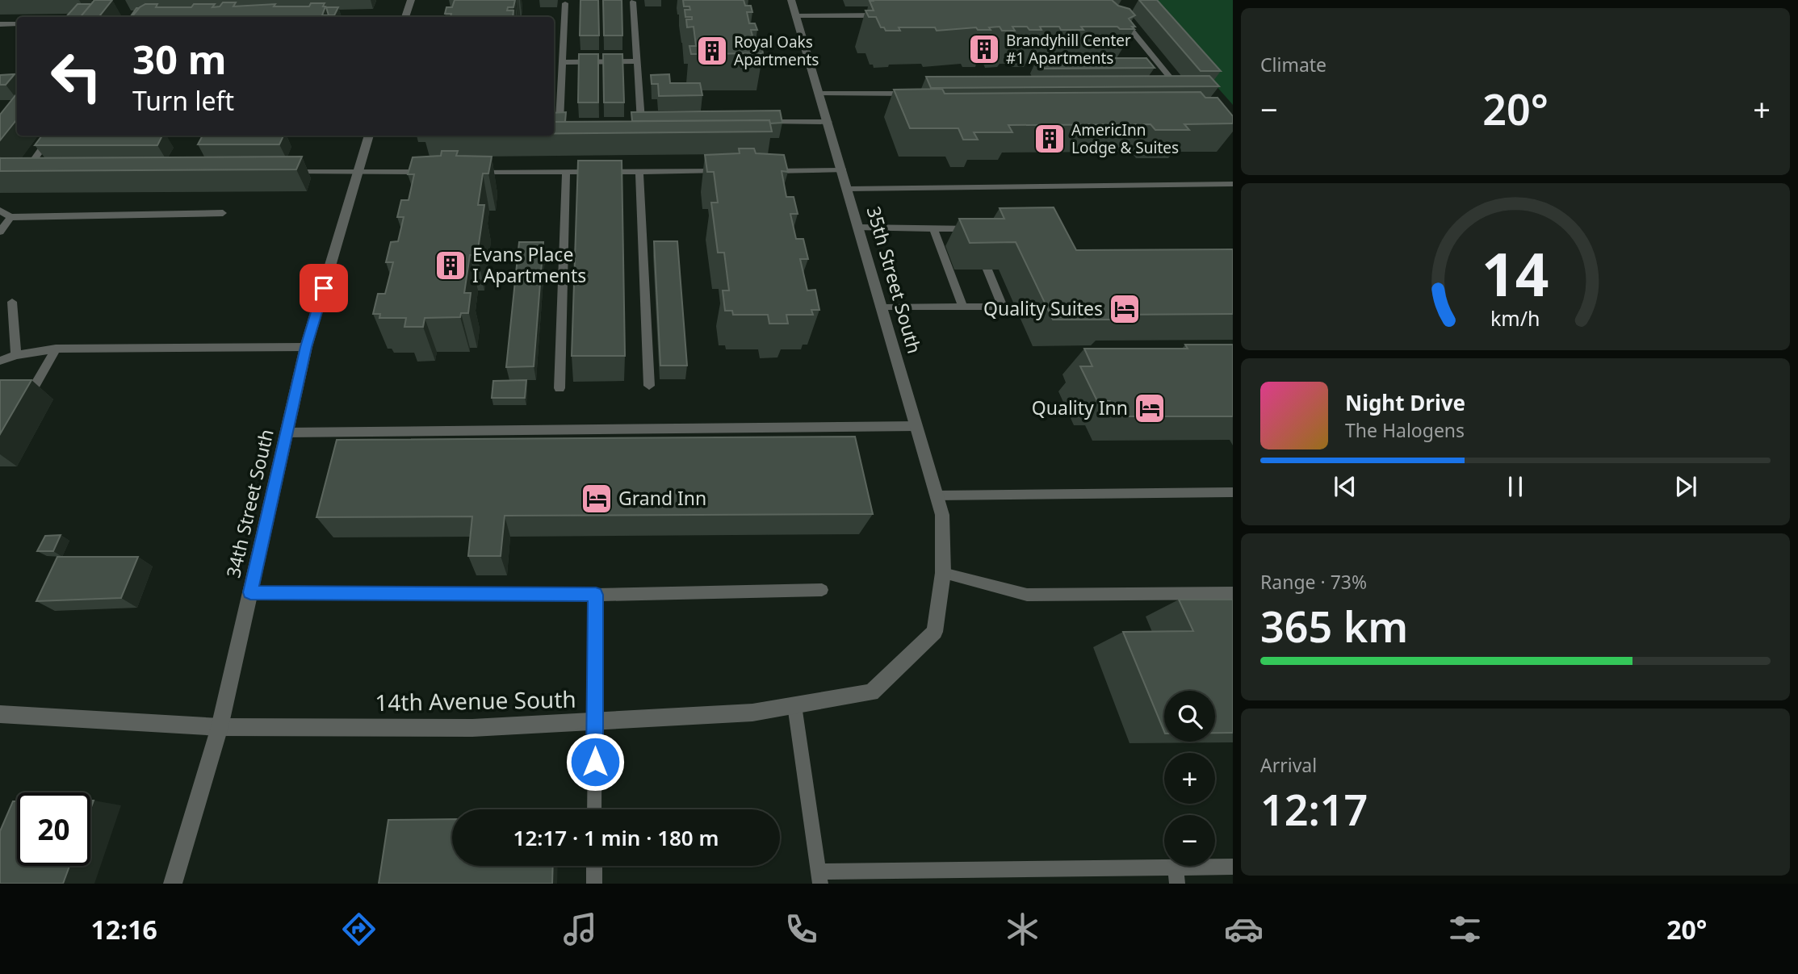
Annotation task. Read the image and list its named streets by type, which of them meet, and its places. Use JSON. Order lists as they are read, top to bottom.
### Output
{
  "streets": {
    "street": ["35th Street South", "34th Street South", "14th Avenue South"]
  },
  "crossings": [
    ["35th Street South", "14th Avenue South"],
    ["34th Street South", "14th Avenue South"]
  ],
  "places": {
    "building": [
      "Brandyhill Center #1 Apartments",
      "Royal Oaks Apartments",
      "AmericInn Lodge & Suites",
      "Evans Place I Apartments"
    ],
    "hotel": ["Quality Suites", "Quality Inn", "Grand Inn"]
  },
  "page": {
    "tile": [
      "Climate",
      ["Range · 73%", "365 km"],
      ["Arrival", "12:17"]
    ],
    "turn": ["30 m", "Turn left"],
    "heat": ["−", "20°", "+"],
    "song": ["Night Drive", "The Halogens"],
    "map_buttons": ["+", "−"],
    "limit": "20",
    "trip": "12:17 · 1 min · 180 m",
    "tabs": ["12:16", "20°"],
    "gauge": ["14", "km/h"]
  }
}
